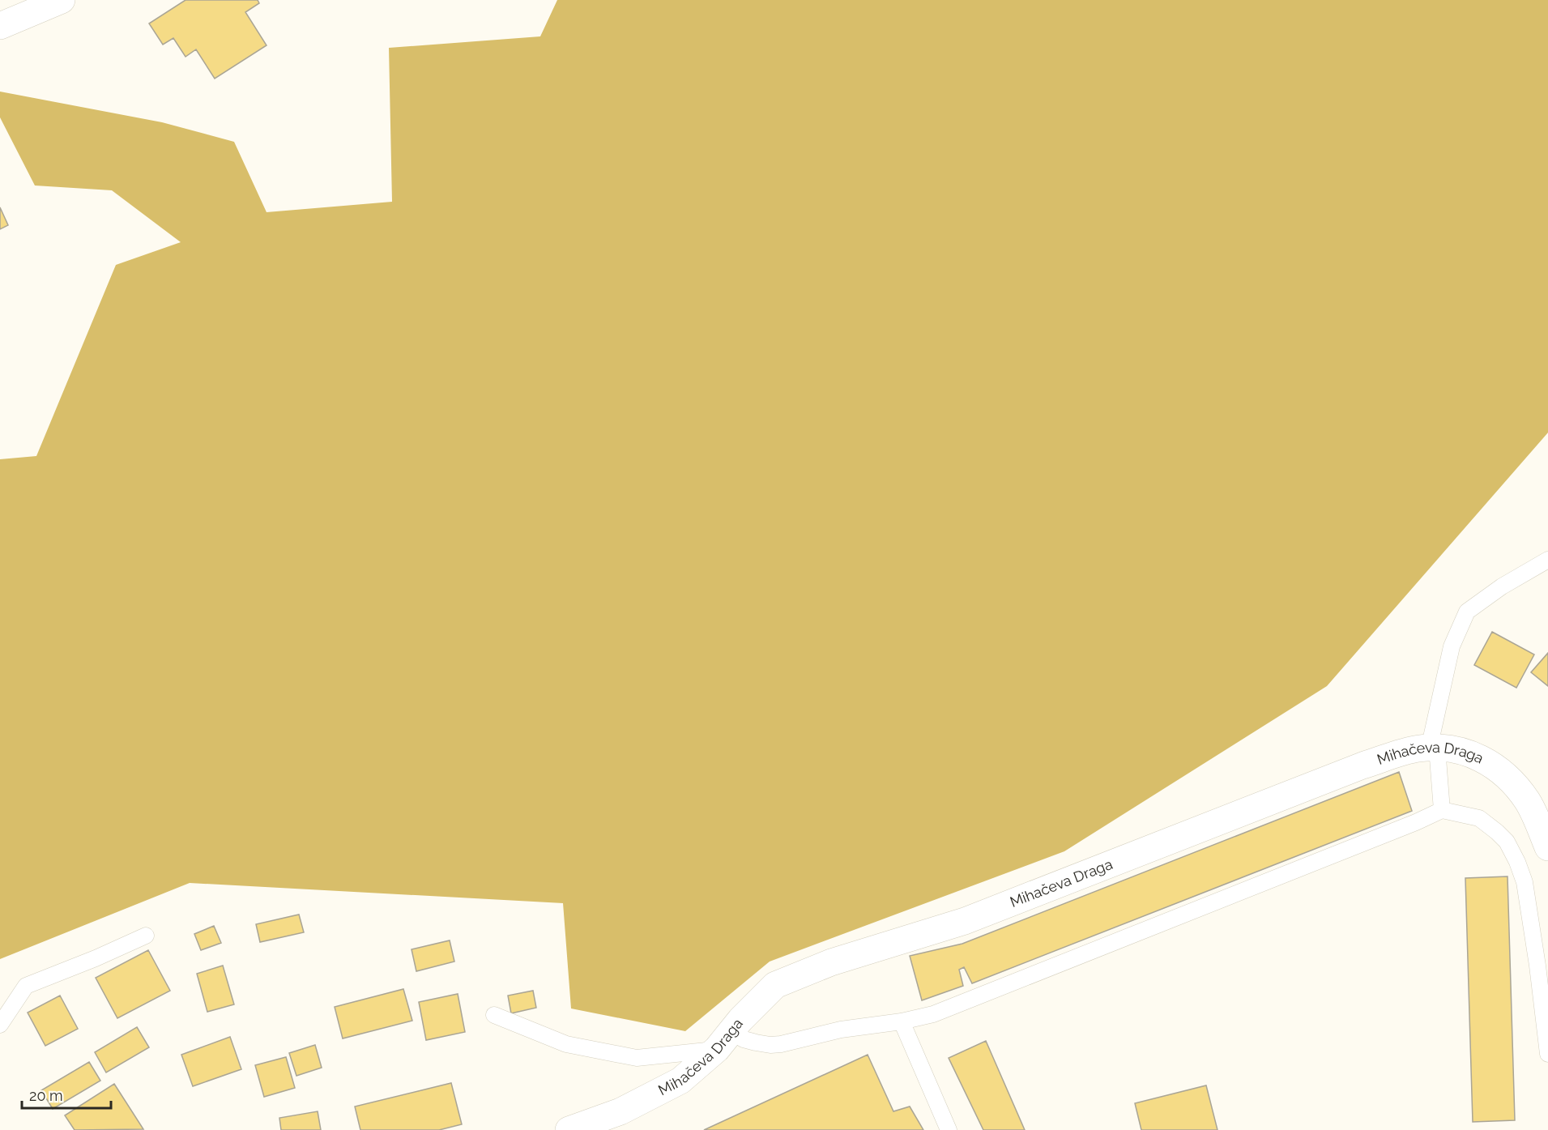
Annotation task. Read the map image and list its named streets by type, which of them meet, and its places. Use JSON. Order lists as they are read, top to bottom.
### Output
{
  "streets": {
    "street": ["Mihačeva Draga"]
  },
  "scale_bar": "20 m"
}
